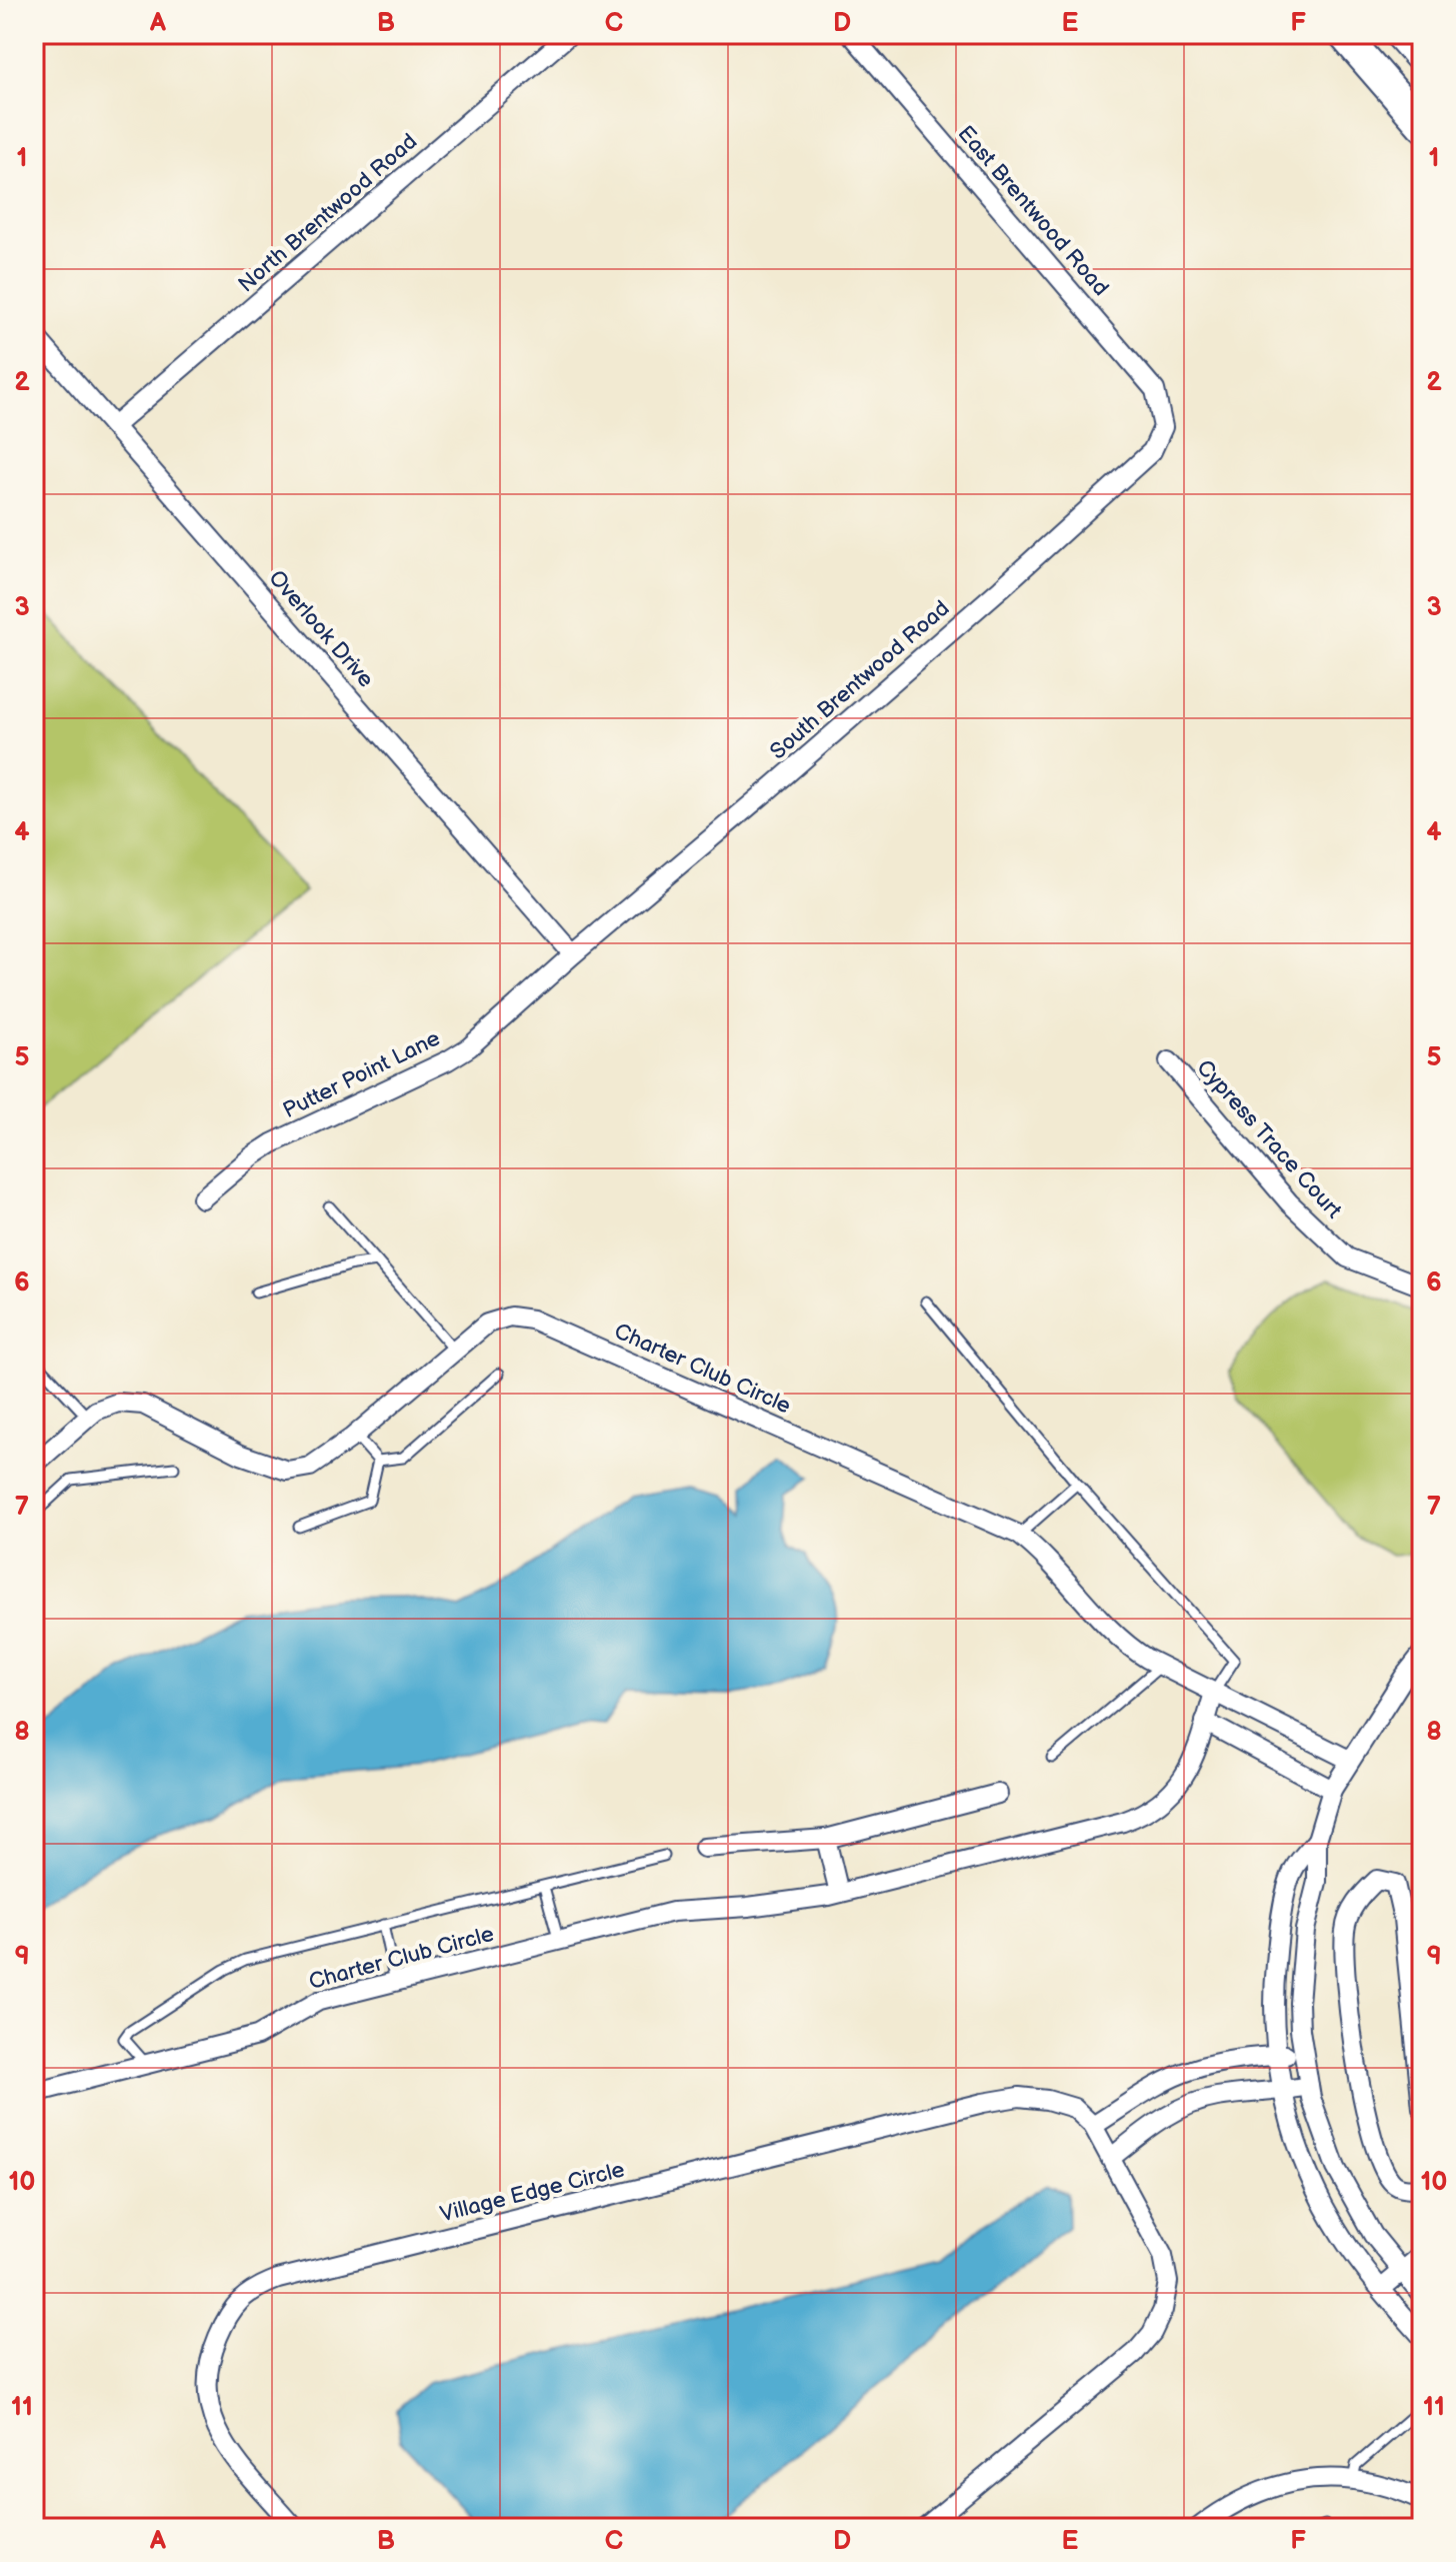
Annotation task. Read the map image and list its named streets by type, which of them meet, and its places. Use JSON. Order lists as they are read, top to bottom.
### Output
{
  "streets": {
    "street": [
      "East Brentwood Road",
      "North Brentwood Road",
      "Overlook Drive",
      "South Brentwood Road",
      "Putter Point Lane",
      "Cypress Trace Court",
      "Charter Club Circle",
      "Village Edge Circle"
    ]
  },
  "crossings": [
    ["East Brentwood Road", "South Brentwood Road"],
    ["North Brentwood Road", "Overlook Drive"],
    ["Overlook Drive", "South Brentwood Road"],
    ["Overlook Drive", "Putter Point Lane"],
    ["South Brentwood Road", "Putter Point Lane"]
  ],
  "grid": {
    "columns": [
      "A",
      "B",
      "C",
      "D",
      "E",
      "F"
    ],
    "rows": [
      "1",
      "2",
      "3",
      "4",
      "5",
      "6",
      "7",
      "8",
      "9",
      "10",
      "11"
    ]
  }
}
